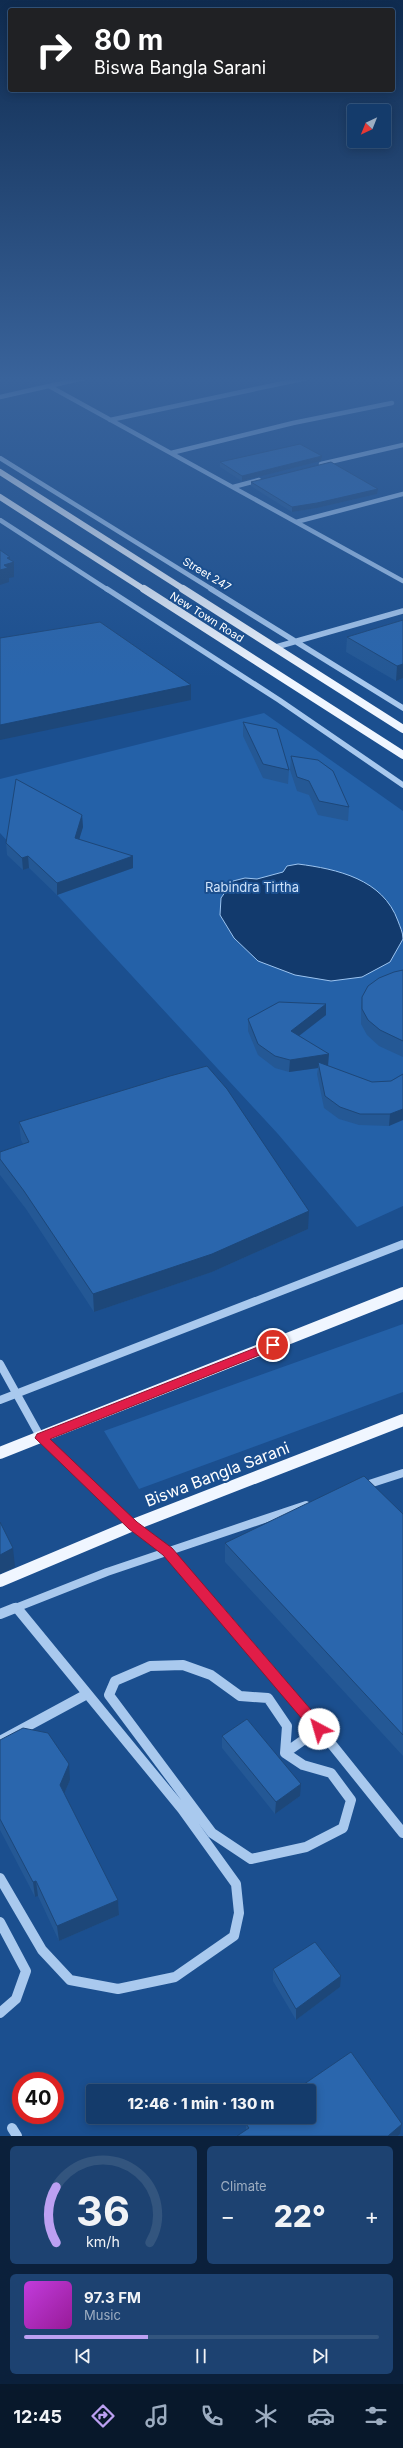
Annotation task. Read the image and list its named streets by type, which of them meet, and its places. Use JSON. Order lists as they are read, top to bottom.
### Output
{
  "streets": {
    "main road": ["New Town Road", "Biswa Bangla Sarani"],
    "street": ["Street 247"]
  },
  "parks": ["Rabindra Tirtha"],
  "north": "bottom left",
  "page": {
    "turn": ["80 m", "Biswa Bangla Sarani"],
    "limit": "40",
    "trip": "12:46 · 1 min · 130 m",
    "tile": "Climate",
    "heat": ["−", "22°", "+"],
    "song": ["97.3 FM", "Music"],
    "tabs": "12:45",
    "gauge": ["36", "km/h"]
  }
}
